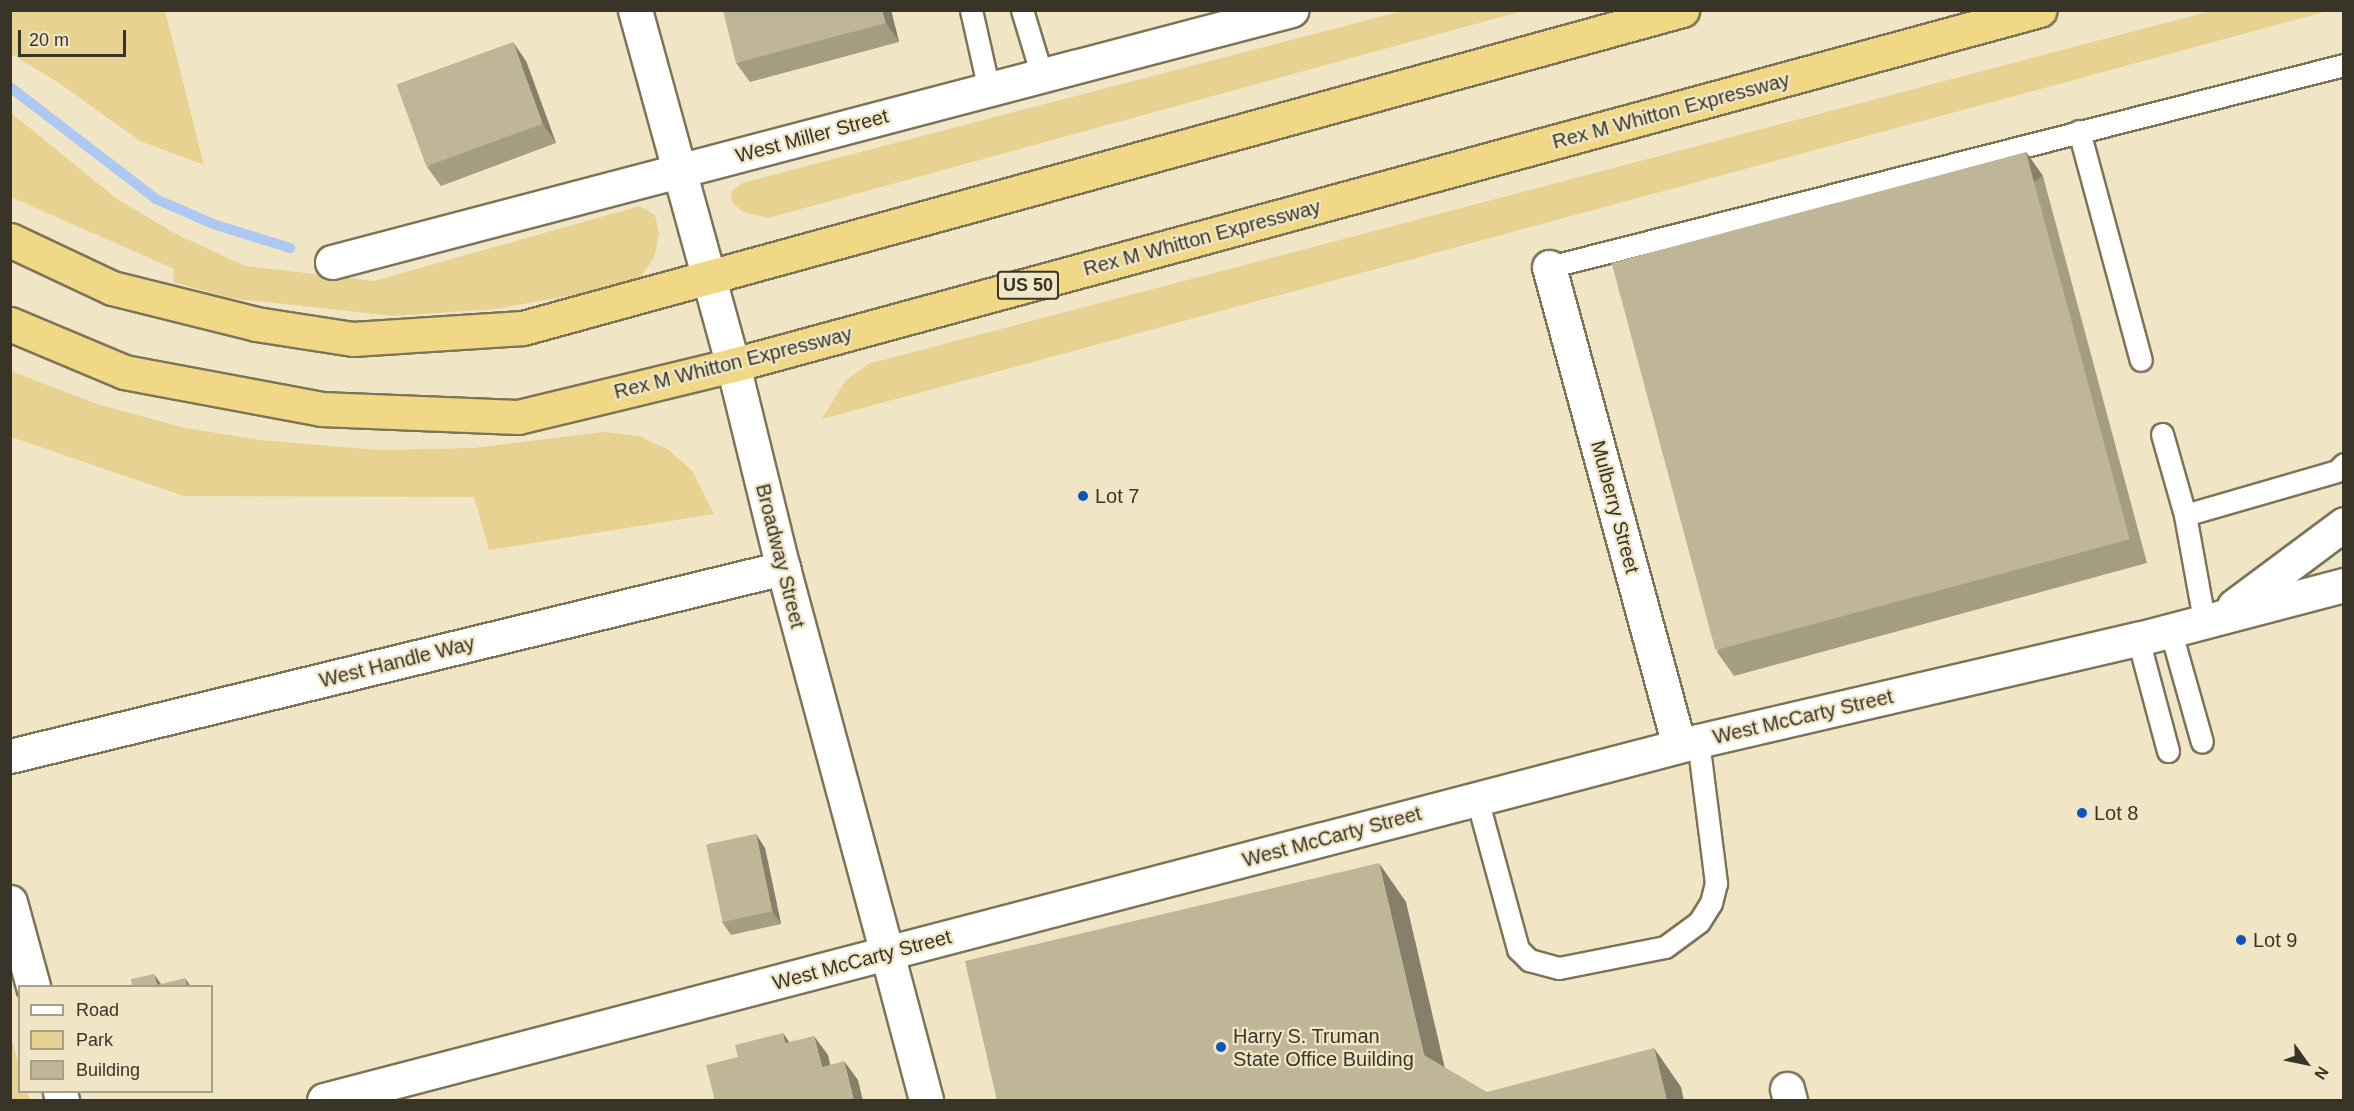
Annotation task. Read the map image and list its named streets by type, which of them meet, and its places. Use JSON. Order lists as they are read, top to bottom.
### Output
{
  "streets": {
    "highway": ["Rex M Whitton Expressway", "US 50"],
    "street": [
      "West Miller Street",
      "Mulberry Street",
      "Broadway Street",
      "West Handle Way",
      "West McCarty Street"
    ]
  },
  "crossings": [
    ["Rex M Whitton Expressway", "Broadway Street"],
    ["West Miller Street", "Broadway Street"],
    ["Mulberry Street", "West McCarty Street"],
    ["Broadway Street", "West Handle Way"],
    ["Broadway Street", "West McCarty Street"]
  ],
  "places": [
    "Lot 7",
    "Lot 8",
    "Lot 9",
    "Harry S. Truman State Office Building"
  ],
  "legend": ["Road", "Park", "Building"],
  "scale_bar": "20 m",
  "north": "bottom right"
}
